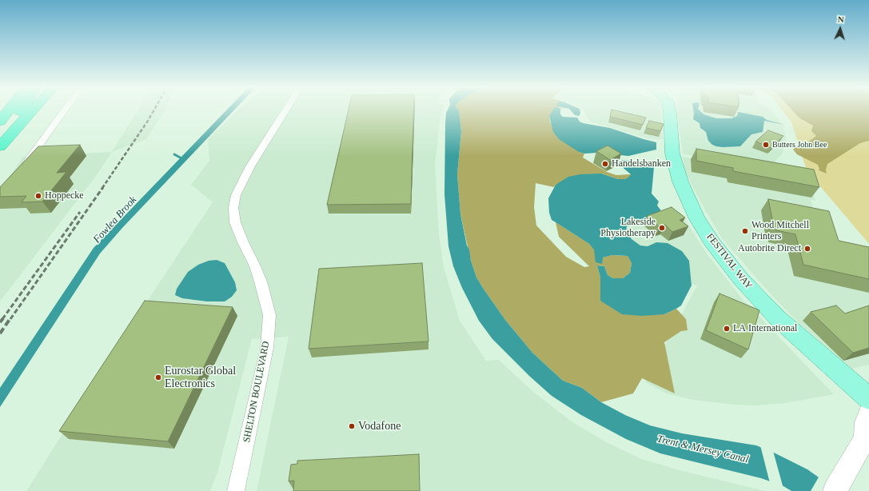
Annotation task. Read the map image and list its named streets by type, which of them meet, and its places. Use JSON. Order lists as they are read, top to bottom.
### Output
{
  "streets": {
    "main road": ["FESTIVAL WAY"],
    "street": ["SHELTON BOULEVARD"]
  },
  "water": ["Fowlea Brook", "Trent & Mersey Canal"],
  "places": [
    "Butters John Bee",
    "Handelsbanken",
    "Hoppecke",
    "Lakeside Physiotherapy",
    "Wood Mitchell Printers",
    "Autobrite Direct",
    "LA International",
    "Eurostar Global Electronics",
    "Vodafone"
  ],
  "north": "top"
}
